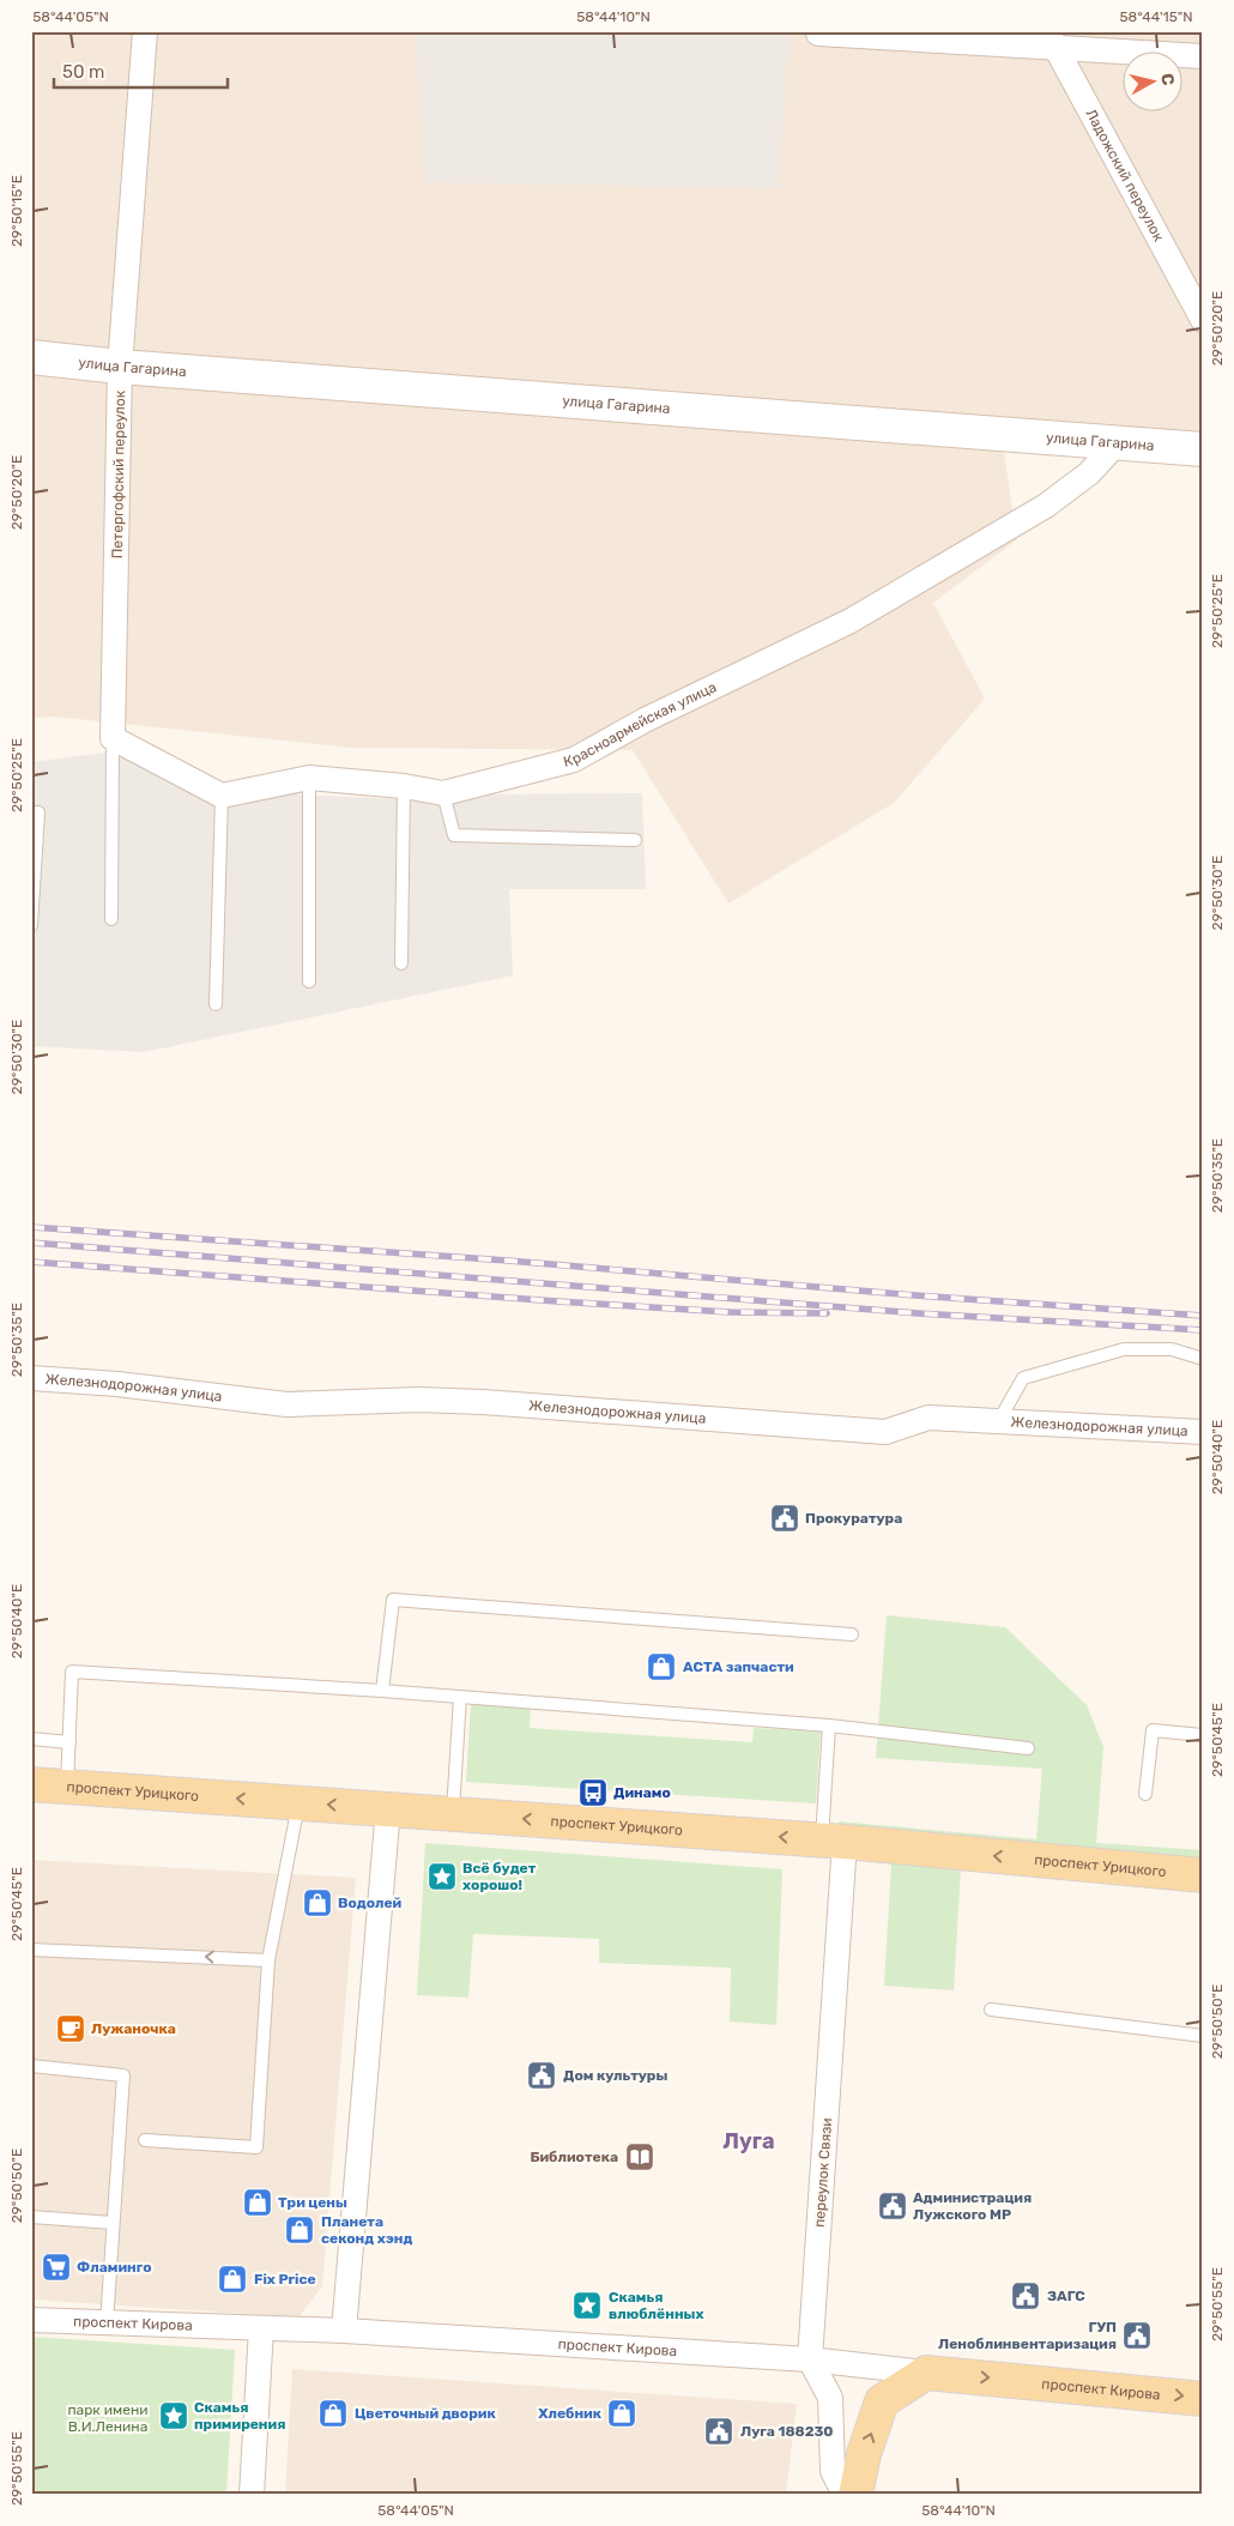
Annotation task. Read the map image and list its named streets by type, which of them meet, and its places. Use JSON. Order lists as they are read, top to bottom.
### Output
{
  "streets": {
    "main road": ["проспект Урицкого", "проспект Кирова"],
    "street": [
      "Ладожский переулок",
      "улица Гагарина",
      "Петергофский переулок",
      "Красноармейская улица",
      "Железнодорожная улица",
      "переулок Связи"
    ]
  },
  "crossings": [
    ["улица Гагарина", "Петергофский переулок"],
    ["улица Гагарина", "Красноармейская улица"],
    ["проспект Урицкого", "переулок Связи"],
    ["переулок Связи", "проспект Кирова"]
  ],
  "one_way": ["проспект Урицкого"],
  "districts": ["Луга"],
  "parks": ["парк имени В.И.Ленина"],
  "places": {
    "public building": [
      "Прокуратура",
      "Дом культуры",
      "Администрация Лужского МР",
      "ЗАГС",
      "ГУП Леноблинвентаризация",
      "Луга 188230"
    ],
    "shop": [
      "АСТА запчасти",
      "Водолей",
      "Три цены",
      "Планета секонд хэнд",
      "Fix Price",
      "Цветочный дворик",
      "Хлебник"
    ],
    "bus stop": ["Динамо"],
    "place": ["Всё будет хорошо!", "Скамья влюблённых", "Скамья примирения"],
    "cafe": ["Лужаночка"],
    "library": ["Библиотека"],
    "supermarket": ["Фламинго"]
  },
  "scale_bar": "50 m",
  "north": "right",
  "coordinates": [
    "58°44'05\"N",
    "58°44'10\"N",
    "58°44'15\"N",
    "29°50'15\"E",
    "29°50'20\"E",
    "29°50'25\"E",
    "29°50'30\"E",
    "29°50'35\"E",
    "29°50'40\"E",
    "29°50'45\"E",
    "29°50'50\"E",
    "29°50'55\"E"
  ]
}
